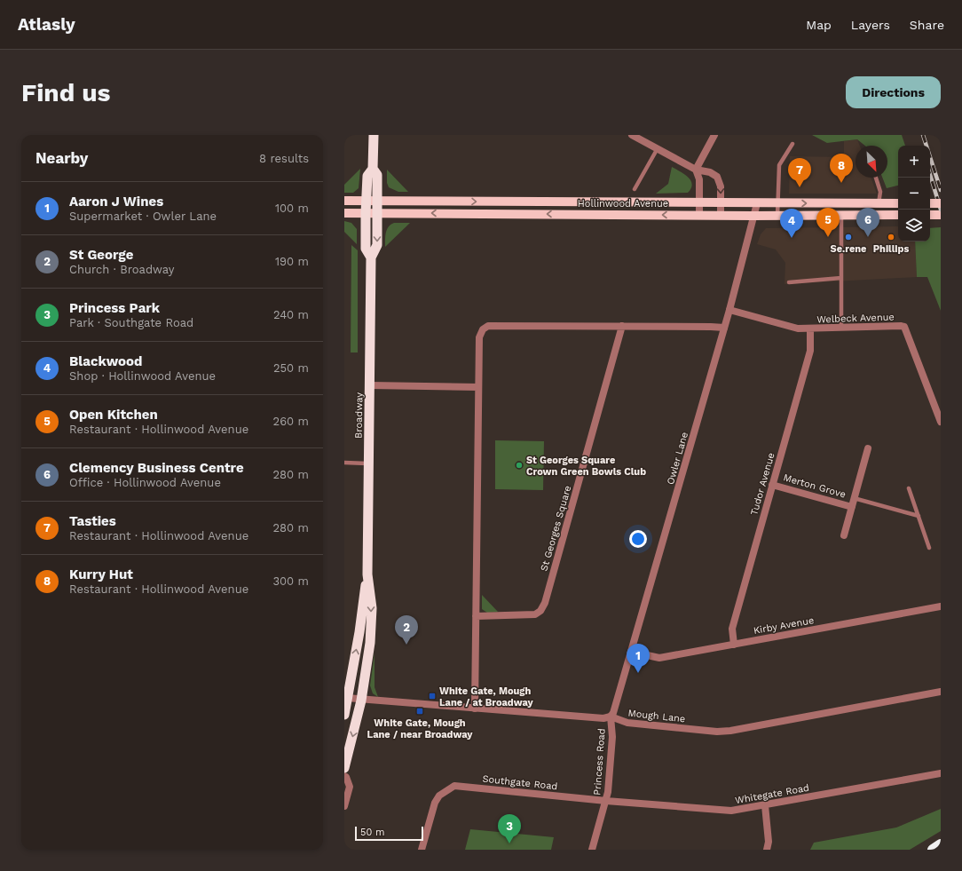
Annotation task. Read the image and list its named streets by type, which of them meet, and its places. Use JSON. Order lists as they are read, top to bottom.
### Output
{
  "streets": {
    "highway": ["Broadway"],
    "main road": ["Hollinwood Avenue"],
    "street": [
      "Welbeck Avenue",
      "Owler Lane",
      "Tudor Avenue",
      "Merton Grove",
      "St Georges Square",
      "Kirby Avenue",
      "Mough Lane",
      "Princess Road",
      "Southgate Road",
      "Whitegate Road"
    ]
  },
  "crossings": [
    ["Hollinwood Avenue", "Broadway"],
    ["Hollinwood Avenue", "Owler Lane"],
    ["Welbeck Avenue", "Owler Lane"],
    ["Welbeck Avenue", "Tudor Avenue"],
    ["Broadway", "Mough Lane"],
    ["Owler Lane", "Kirby Avenue"],
    ["Owler Lane", "Mough Lane"],
    ["Owler Lane", "Princess Road"],
    ["Tudor Avenue", "Merton Grove"],
    ["Tudor Avenue", "Kirby Avenue"],
    ["Mough Lane", "Princess Road"],
    ["Princess Road", "Southgate Road"],
    ["Princess Road", "Whitegate Road"],
    ["Southgate Road", "Whitegate Road"]
  ],
  "places": {
    "other": ["Se.rene", "Phillips", "St Georges Square Crown Green Bowls Club"],
    "transit": ["White Gate, Mough Lane / at Broadway", "White Gate, Mough Lane / near Broadway"]
  },
  "scale_bar": "50 m",
  "north": "bottom right",
  "page": {
    "header": "Atlasly",
    "nav": ["Map", "Layers", "Share"],
    "buttons": "Directions",
    "title": "Find us",
    "heading": ["Nearby", "8 results"],
    "map_buttons": ["+", "−"],
    "pins": [
      "8",
      "7",
      "5",
      "6",
      "4",
      "2",
      "1",
      "3"
    ],
    "list": [
      {
        "mark": "1",
        "name": "Aaron J Wines",
        "note": "Supermarket · Owler Lane",
        "value": "100 m"
      },
      {
        "mark": "2",
        "name": "St George",
        "note": "Church · Broadway",
        "value": "190 m"
      },
      {
        "mark": "3",
        "name": "Princess Park",
        "note": "Park · Southgate Road",
        "value": "240 m"
      },
      {
        "mark": "4",
        "name": "Blackwood",
        "note": "Shop · Hollinwood Avenue",
        "value": "250 m"
      },
      {
        "mark": "5",
        "name": "Open Kitchen",
        "note": "Restaurant · Hollinwood Avenue",
        "value": "260 m"
      },
      {
        "mark": "6",
        "name": "Clemency Business Centre",
        "note": "Office · Hollinwood Avenue",
        "value": "280 m"
      },
      {
        "mark": "7",
        "name": "Tasties",
        "note": "Restaurant · Hollinwood Avenue",
        "value": "280 m"
      },
      {
        "mark": "8",
        "name": "Kurry Hut",
        "note": "Restaurant · Hollinwood Avenue",
        "value": "300 m"
      }
    ],
    "scale": "50 m"
  }
}
